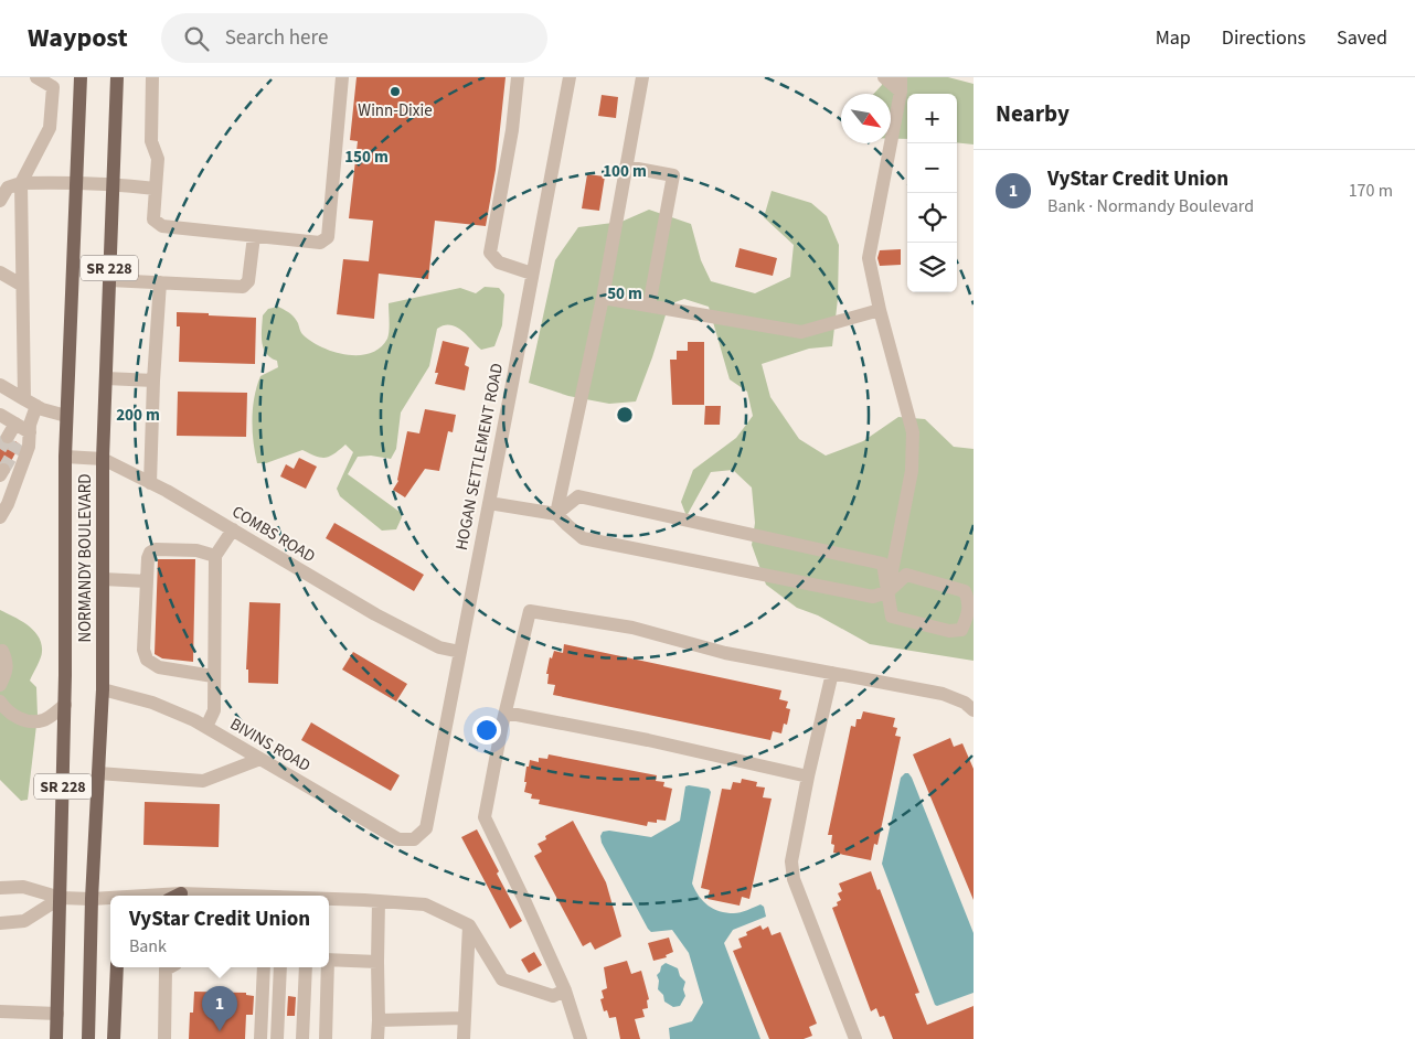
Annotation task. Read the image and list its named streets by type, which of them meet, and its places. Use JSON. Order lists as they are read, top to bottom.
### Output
{
  "streets": {
    "main road": ["SR 228", "NORMANDY BOULEVARD"],
    "street": ["HOGAN SETTLEMENT ROAD", "COMBS ROAD", "BIVINS ROAD"]
  },
  "crossings": [
    ["HOGAN SETTLEMENT ROAD", "COMBS ROAD"],
    ["HOGAN SETTLEMENT ROAD", "BIVINS ROAD"],
    ["COMBS ROAD", "NORMANDY BOULEVARD"],
    ["NORMANDY BOULEVARD", "BIVINS ROAD"]
  ],
  "places": ["Winn-Dixie"],
  "north": "bottom right",
  "page": {
    "header": "Waypost",
    "search": "Search here",
    "nav": ["Map", "Directions", "Saved"],
    "heading": "Nearby",
    "map_buttons": ["+", "−"],
    "list": [
      {
        "mark": "1",
        "name": "VyStar Credit Union",
        "note": "Bank · Normandy Boulevard",
        "value": "170 m"
      }
    ],
    "popup": ["VyStar Credit Union", "Bank"],
    "pins": "1"
  },
  "rings": [
    "150 m",
    "100 m",
    "50 m",
    "200 m"
  ]
}
